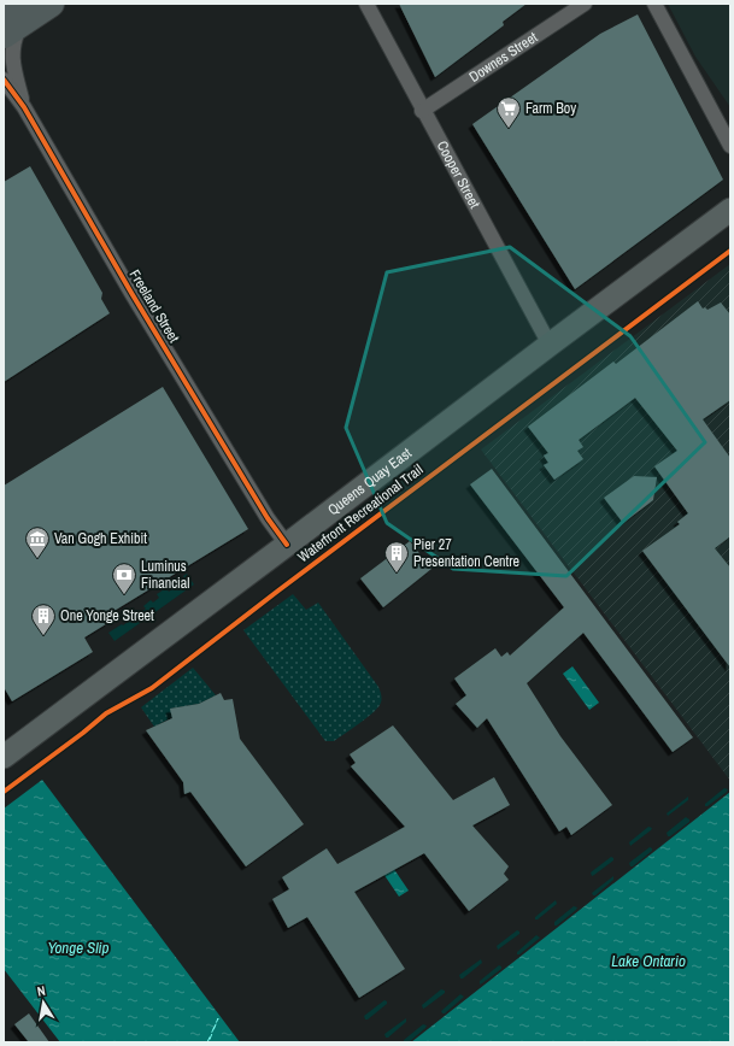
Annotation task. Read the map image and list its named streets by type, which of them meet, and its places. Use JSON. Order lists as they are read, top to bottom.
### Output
{
  "streets": {
    "main road": ["Queens Quay East"],
    "street": ["Downes Street", "Cooper Street", "Freeland Street"],
    "cycle path": ["Waterfront Recreational Trail"]
  },
  "crossings": [
    ["Downes Street", "Cooper Street"],
    ["Cooper Street", "Queens Quay East"],
    ["Freeland Street", "Queens Quay East"]
  ],
  "water": ["Yonge Slip", "Lake Ontario"],
  "places": {
    "supermarket": ["Farm Boy"],
    "museum": ["Van Gogh Exhibit"],
    "building": ["Pier 27 Presentation Centre", "One Yonge Street"],
    "bank": ["Luminus Financial"]
  },
  "north": "top"
}
